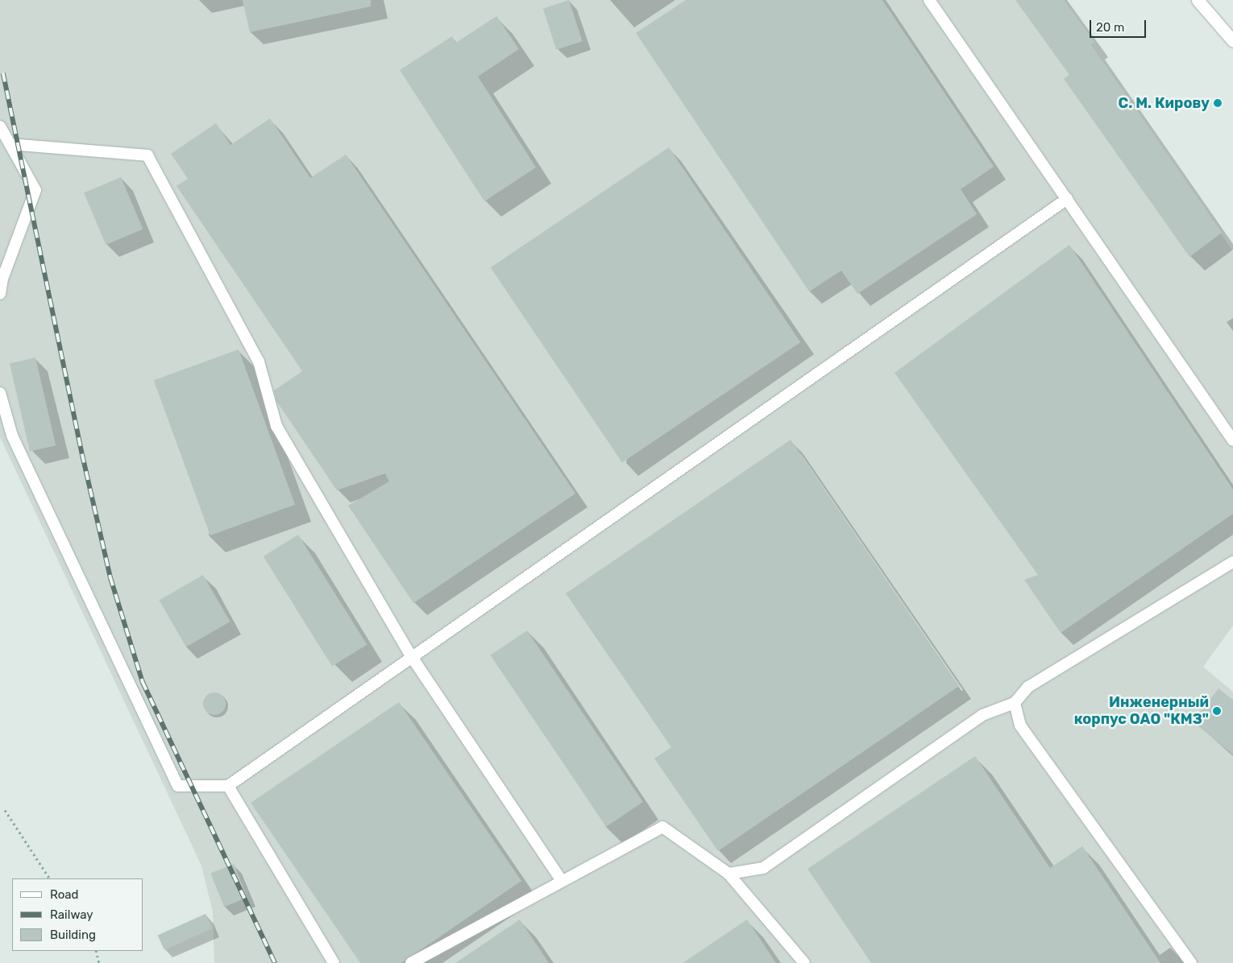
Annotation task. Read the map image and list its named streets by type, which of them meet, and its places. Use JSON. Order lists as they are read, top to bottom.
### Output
{
  "places": ["С. М. Кирову", "Инженерный корпус ОАО \"КМЗ\""],
  "legend": ["Road", "Railway", "Building"],
  "scale_bar": "20 m"
}
